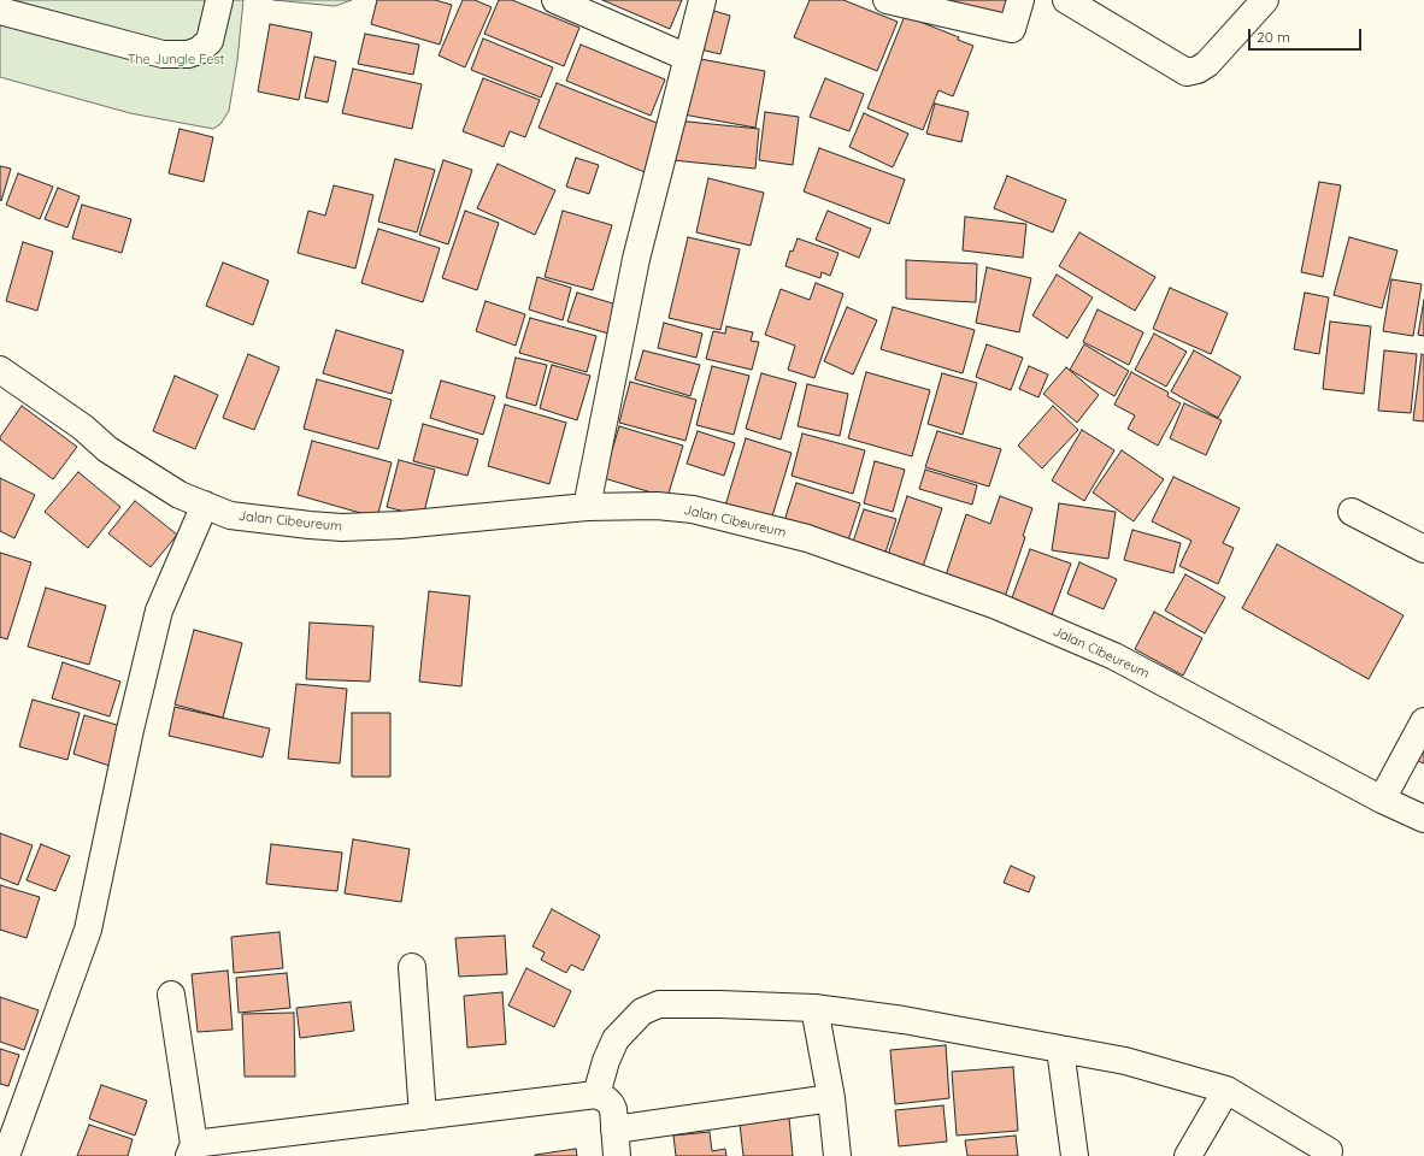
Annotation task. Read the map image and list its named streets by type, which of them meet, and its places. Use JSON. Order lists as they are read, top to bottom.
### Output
{
  "streets": {
    "street": ["Jalan Cibeureum"]
  },
  "parks": ["The Jungle Fest"],
  "scale_bar": "20 m"
}
